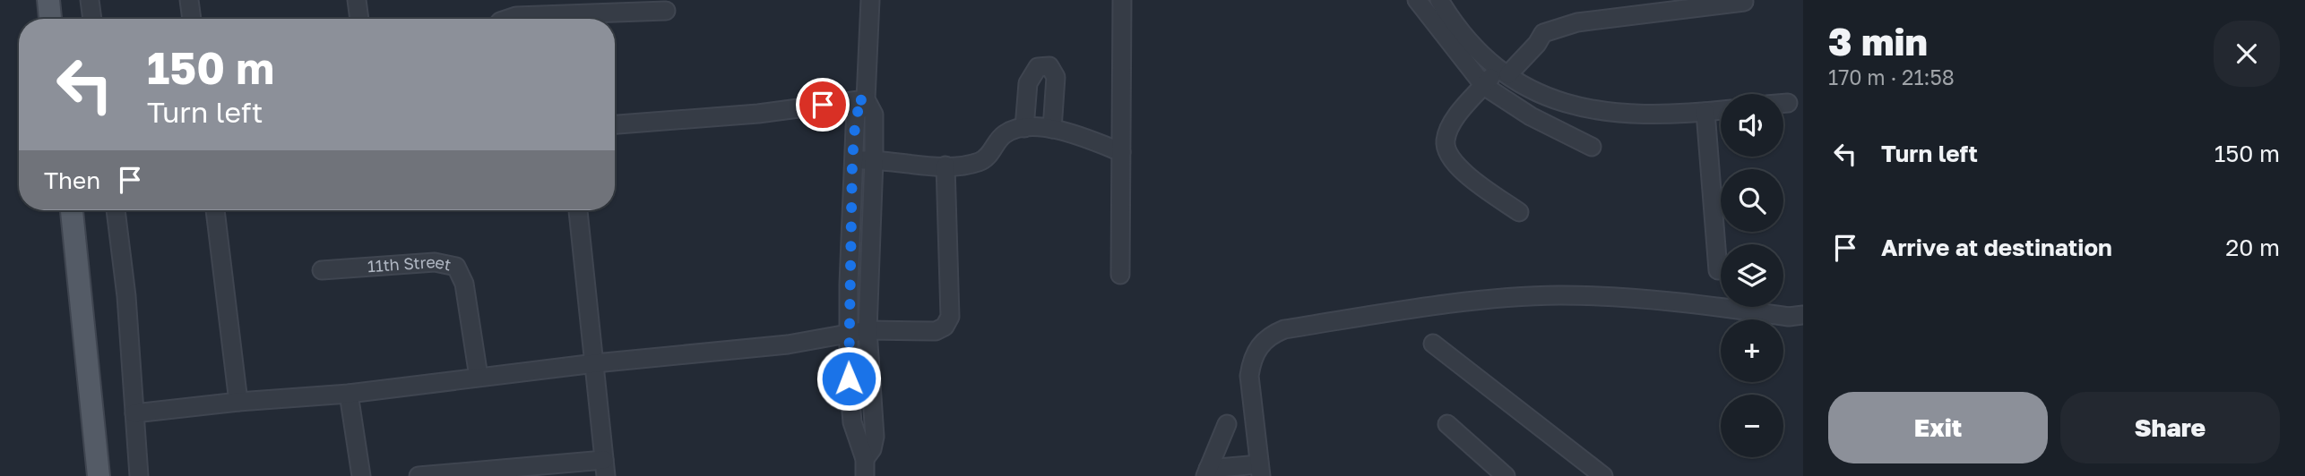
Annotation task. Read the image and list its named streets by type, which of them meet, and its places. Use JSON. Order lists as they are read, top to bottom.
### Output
{
  "streets": {
    "street": ["11th Street"]
  },
  "page": {
    "heading": ["3 min", "170 m · 21:58"],
    "turn": ["150 m", "Turn left"],
    "map_buttons": ["+", "−"],
    "list": [
      {
        "name": "Turn left",
        "value": "150 m"
      },
      {
        "name": "Arrive at destination",
        "value": "20 m"
      }
    ],
    "then": "Then",
    "buttons": ["Exit", "Share"]
  }
}
